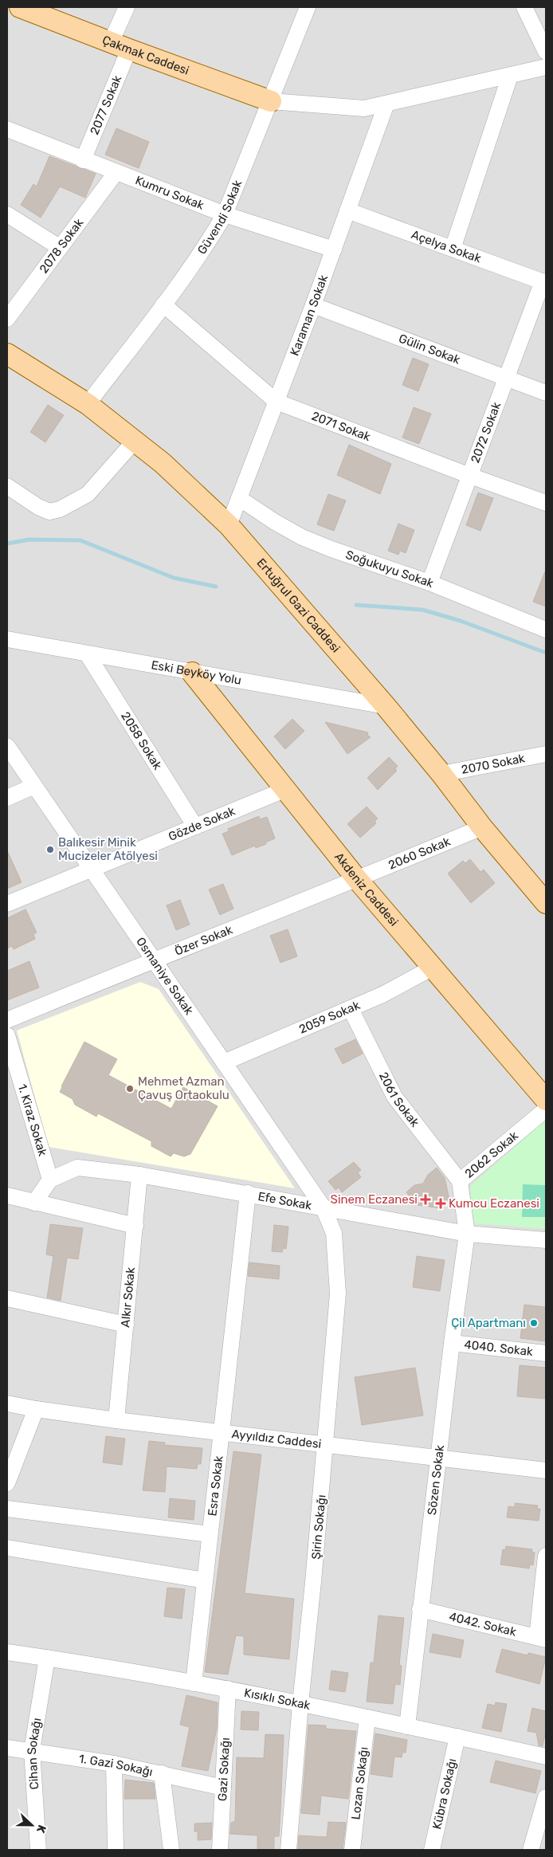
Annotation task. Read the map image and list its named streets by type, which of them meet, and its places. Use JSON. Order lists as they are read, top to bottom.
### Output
{
  "streets": {
    "main road": ["Çakmak Caddesi", "Ertuğrul Gazi Caddesi", "Akdeniz Caddesi"],
    "street": [
      "2077 Sokak",
      "Kumru Sokak",
      "Güvendi Sokak",
      "2078 Sokak",
      "Açelya Sokak",
      "Karaman Sokak",
      "Gülin Sokak",
      "2071 Sokak",
      "2072 Sokak",
      "Soğukuyu Sokak",
      "Eski Beyköy Yolu",
      "2058 Sokak",
      "2070 Sokak",
      "Gözde Sokak",
      "2060 Sokak",
      "Özer Sokak",
      "Osmaniye Sokak",
      "2059 Sokak",
      "2061 Sokak",
      "1. Kiraz Sokak",
      "2062 Sokak",
      "Efe Sokak",
      "Alkır Sokak",
      "4040. Sokak",
      "Ayyıldız Caddesi",
      "Sözen Sokak",
      "Esra Sokak",
      "Şirin Sokağı",
      "4042. Sokak",
      "Kısıklı Sokak",
      "Cihan Sokağı",
      "1. Gazi Sokağı",
      "Gazi Sokağı",
      "Lozan Sokağı",
      "Kübra Sokağı"
    ]
  },
  "crossings": [
    ["Çakmak Caddesi", "2077 Sokak"],
    ["Çakmak Caddesi", "Güvendi Sokak"],
    ["2077 Sokak", "Kumru Sokak"],
    ["Kumru Sokak", "Güvendi Sokak"],
    ["Kumru Sokak", "2078 Sokak"],
    ["Kumru Sokak", "Karaman Sokak"],
    ["Güvendi Sokak", "2071 Sokak"],
    ["Güvendi Sokak", "Ertuğrul Gazi Caddesi"],
    ["Açelya Sokak", "Karaman Sokak"],
    ["Açelya Sokak", "2072 Sokak"],
    ["Karaman Sokak", "Gülin Sokak"],
    ["Karaman Sokak", "2071 Sokak"],
    ["Karaman Sokak", "Soğukuyu Sokak"],
    ["Karaman Sokak", "Ertuğrul Gazi Caddesi"],
    ["Gülin Sokak", "2072 Sokak"],
    ["2071 Sokak", "2072 Sokak"],
    ["2072 Sokak", "Soğukuyu Sokak"],
    ["Ertuğrul Gazi Caddesi", "Eski Beyköy Yolu"],
    ["Ertuğrul Gazi Caddesi", "2070 Sokak"],
    ["Ertuğrul Gazi Caddesi", "2060 Sokak"],
    ["Eski Beyköy Yolu", "2058 Sokak"],
    ["Eski Beyköy Yolu", "Akdeniz Caddesi"],
    ["2058 Sokak", "Gözde Sokak"],
    ["Gözde Sokak", "Akdeniz Caddesi"],
    ["Gözde Sokak", "Osmaniye Sokak"],
    ["2060 Sokak", "Akdeniz Caddesi"],
    ["2060 Sokak", "Özer Sokak"],
    ["Akdeniz Caddesi", "Özer Sokak"],
    ["Akdeniz Caddesi", "2059 Sokak"],
    ["Özer Sokak", "Osmaniye Sokak"],
    ["Osmaniye Sokak", "2059 Sokak"],
    ["Osmaniye Sokak", "Efe Sokak"],
    ["Osmaniye Sokak", "Şirin Sokağı"],
    ["2059 Sokak", "2061 Sokak"],
    ["2061 Sokak", "2062 Sokak"],
    ["1. Kiraz Sokak", "Efe Sokak"],
    ["2062 Sokak", "Efe Sokak"],
    ["2062 Sokak", "Sözen Sokak"],
    ["Efe Sokak", "Alkır Sokak"],
    ["Efe Sokak", "Sözen Sokak"],
    ["Efe Sokak", "Esra Sokak"],
    ["Efe Sokak", "Şirin Sokağı"],
    ["Alkır Sokak", "Ayyıldız Caddesi"],
    ["4040. Sokak", "Sözen Sokak"],
    ["Ayyıldız Caddesi", "Sözen Sokak"],
    ["Ayyıldız Caddesi", "Esra Sokak"],
    ["Ayyıldız Caddesi", "Şirin Sokağı"],
    ["Sözen Sokak", "4042. Sokak"],
    ["Sözen Sokak", "Kısıklı Sokak"],
    ["Esra Sokak", "Kısıklı Sokak"],
    ["Şirin Sokağı", "Kısıklı Sokak"],
    ["Kısıklı Sokak", "Cihan Sokağı"],
    ["Kısıklı Sokak", "Gazi Sokağı"],
    ["Kısıklı Sokak", "Lozan Sokağı"],
    ["Kısıklı Sokak", "Kübra Sokağı"],
    ["Cihan Sokağı", "1. Gazi Sokağı"],
    ["1. Gazi Sokağı", "Gazi Sokağı"]
  ],
  "places": {
    "other": ["Balıkesir Minik Mucizeler Atölyesi", "Mehmet Azman Çavuş Ortaokulu", "Çil Apartmanı"],
    "health": ["Sinem Eczanesi", "Kumcu Eczanesi"]
  },
  "north": "right"
}
